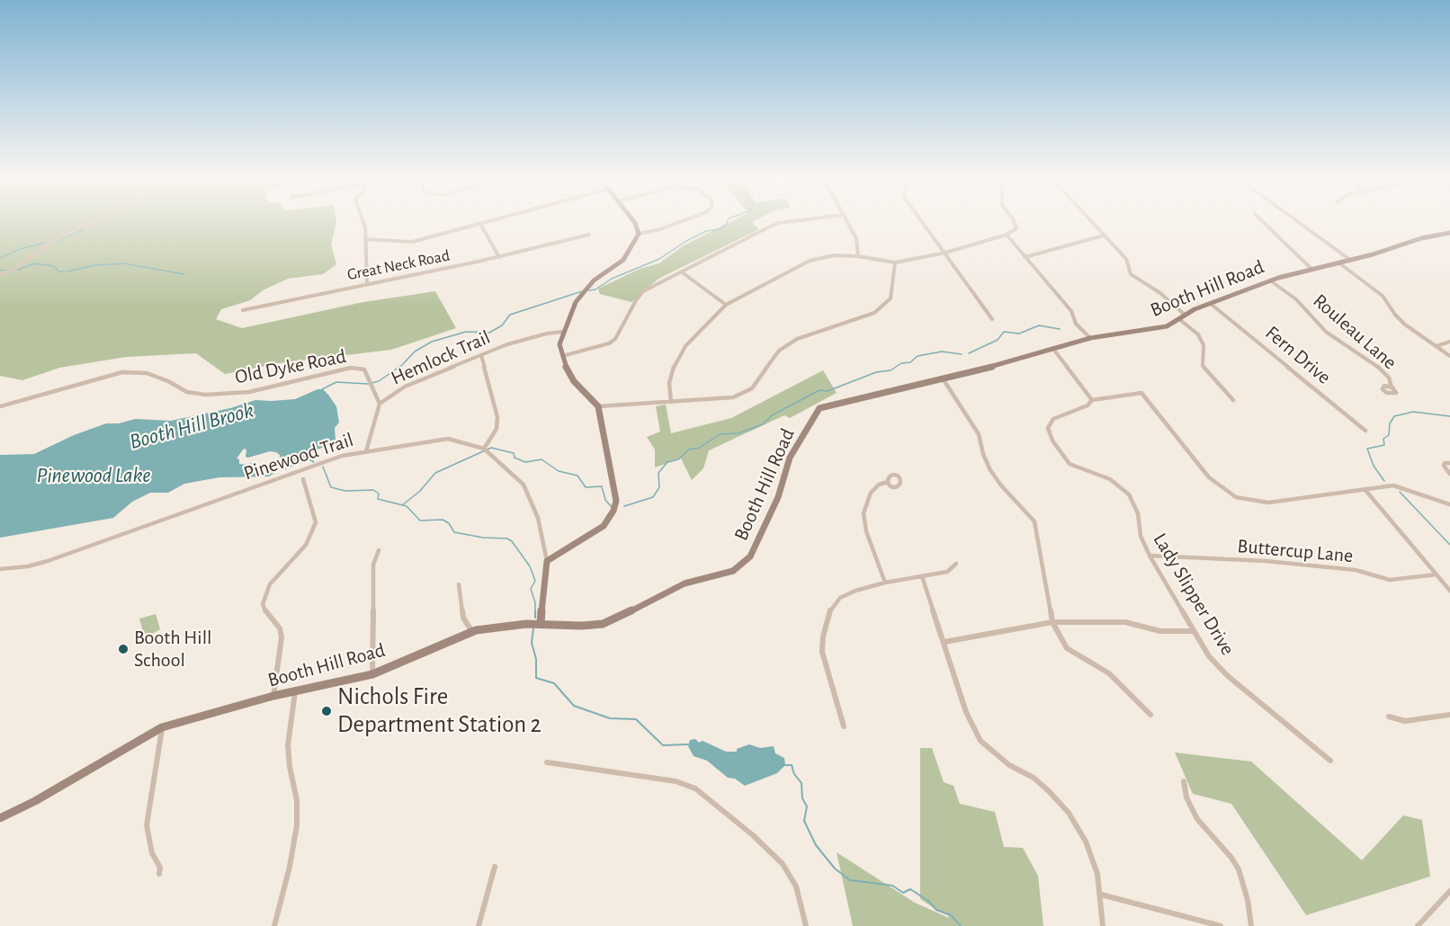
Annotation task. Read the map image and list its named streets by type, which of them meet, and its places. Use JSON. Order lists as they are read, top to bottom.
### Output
{
  "streets": {
    "street": [
      "Great Neck Road",
      "Booth Hill Road",
      "Rouleau Lane",
      "Fern Drive",
      "Hemlock Trail",
      "Old Dyke Road",
      "Pinewood Trail",
      "Buttercup Lane",
      "Lady Slipper Drive"
    ]
  },
  "crossings": [
    ["Booth Hill Road", "Rouleau Lane"],
    ["Booth Hill Road", "Fern Drive"],
    ["Booth Hill Road", "Pinewood Trail"],
    ["Hemlock Trail", "Old Dyke Road"],
    ["Hemlock Trail", "Pinewood Trail"],
    ["Buttercup Lane", "Lady Slipper Drive"]
  ],
  "water": ["Booth Hill Brook", "Pinewood Lake"],
  "places": ["Booth Hill School", "Nichols Fire Department Station 2"]
}
